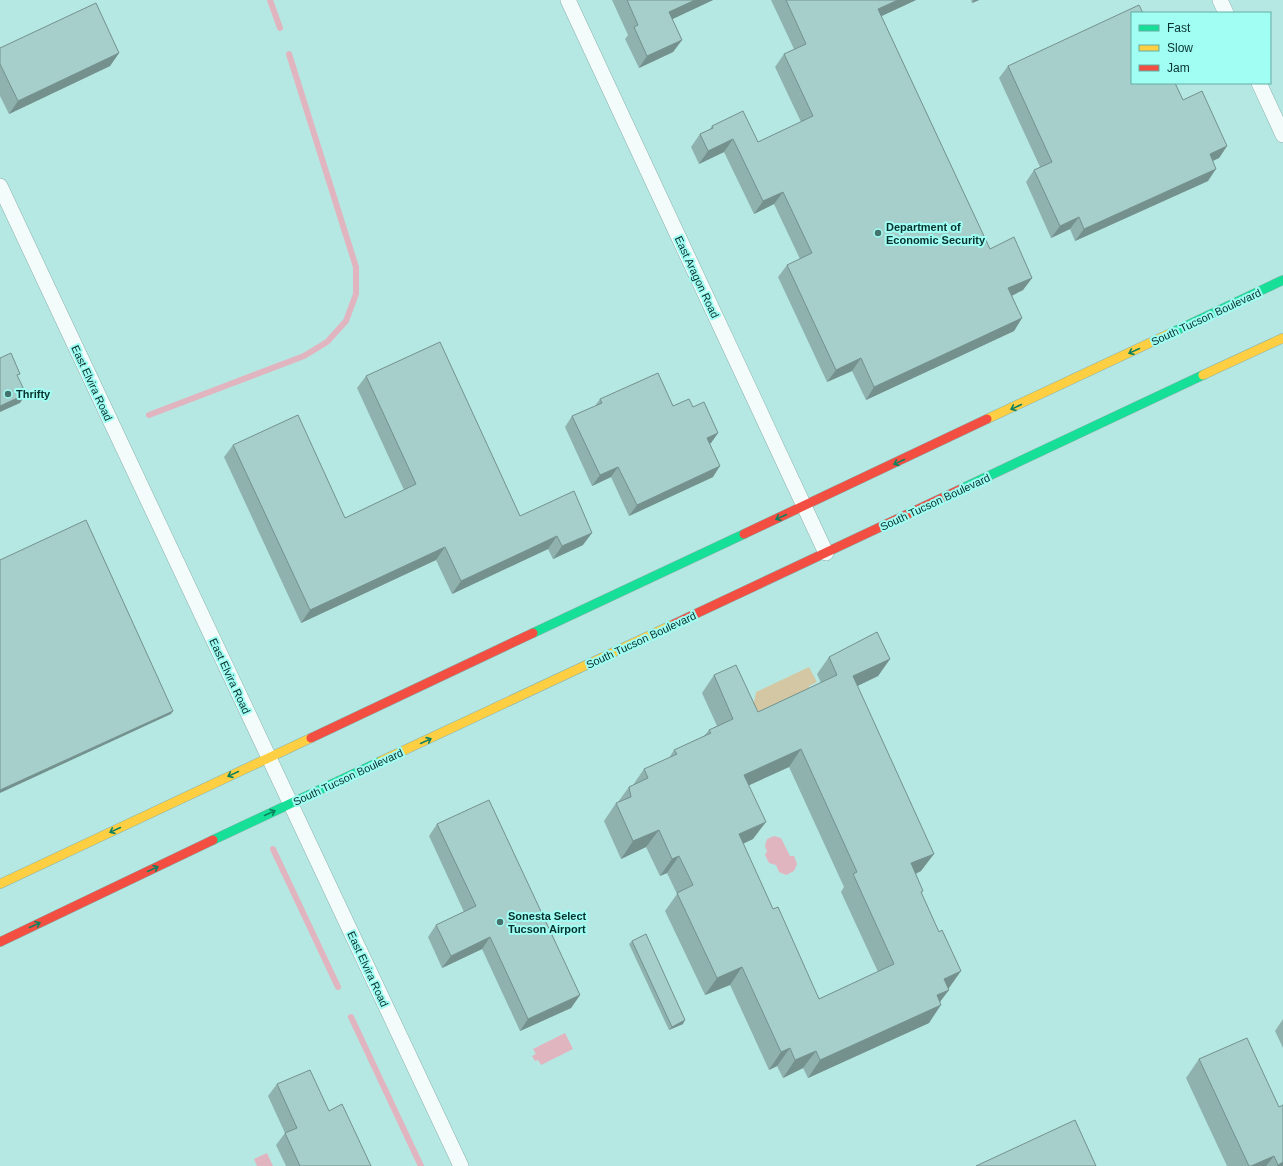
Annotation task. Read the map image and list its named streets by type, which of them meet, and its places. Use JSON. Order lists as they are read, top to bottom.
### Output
{
  "streets": {
    "main road": ["South Tucson Boulevard"],
    "street": ["East Aragon Road", "East Elvira Road"]
  },
  "crossings": [
    ["East Aragon Road", "South Tucson Boulevard"],
    ["South Tucson Boulevard", "East Elvira Road"]
  ],
  "places": ["Department of Economic Security", "Thrifty", "Sonesta Select Tucson Airport"],
  "legend": ["Fast", "Slow", "Jam"]
}
